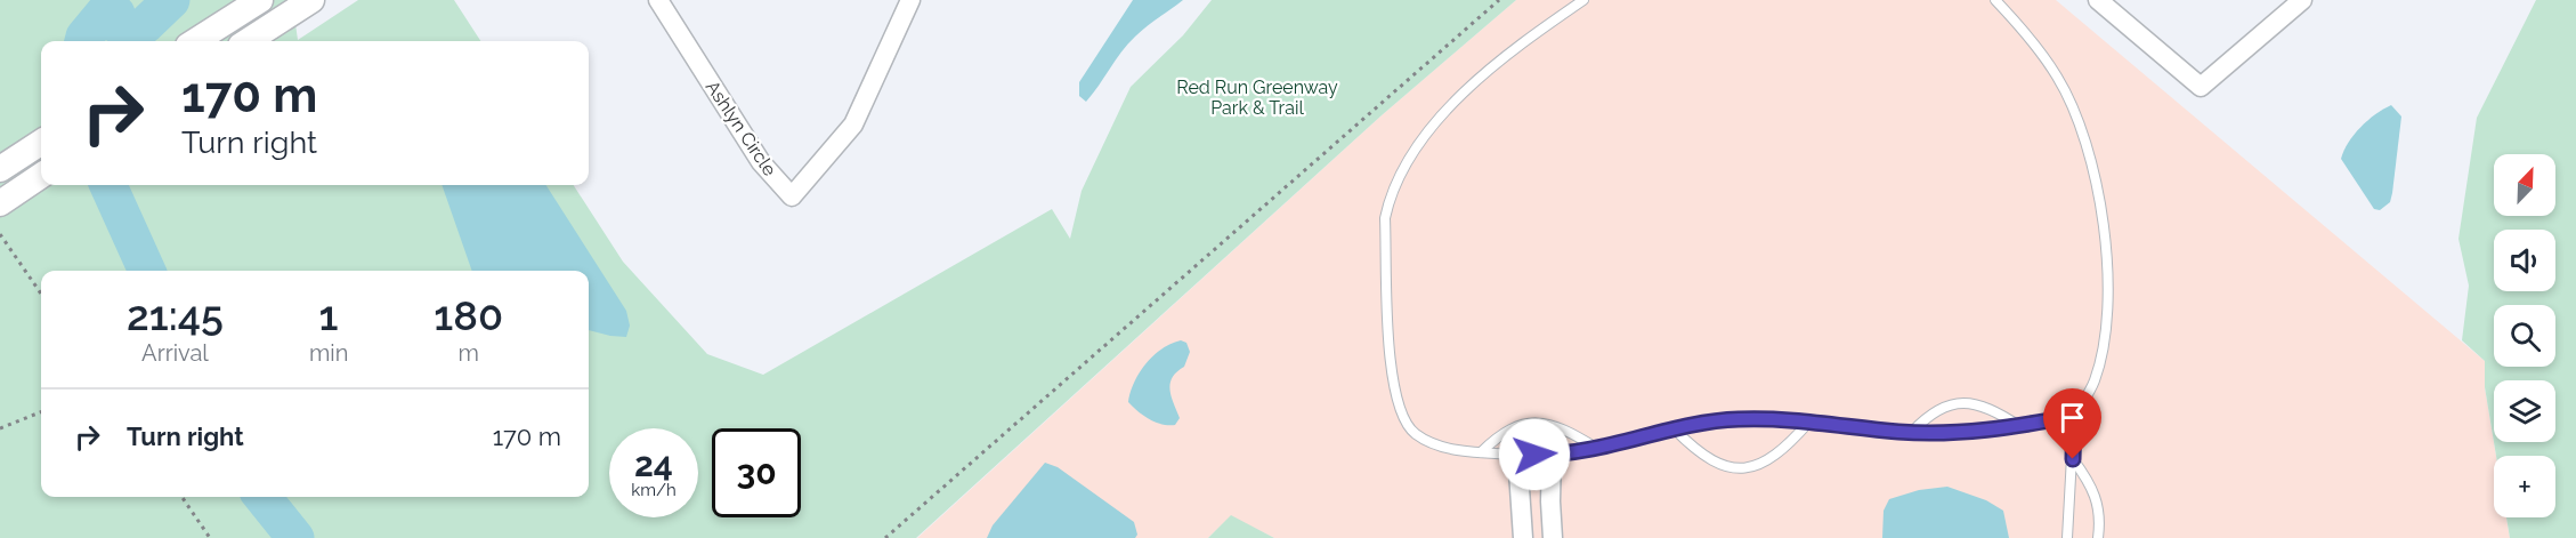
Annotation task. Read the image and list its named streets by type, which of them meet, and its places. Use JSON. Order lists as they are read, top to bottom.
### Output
{
  "streets": {
    "street": ["Ashlyn Circle"]
  },
  "parks": ["Red Run Greenway Park & Trail"],
  "north": "top right",
  "page": {
    "turn": ["170 m", "Turn right"],
    "map_buttons": "+",
    "eta": [
      "21:45",
      "Arrival",
      "1",
      "min",
      "180",
      "m"
    ],
    "list": [
      {
        "name": "Turn right",
        "value": "170 m"
      }
    ],
    "speed": "24 km/h",
    "limit": "30"
  }
}
